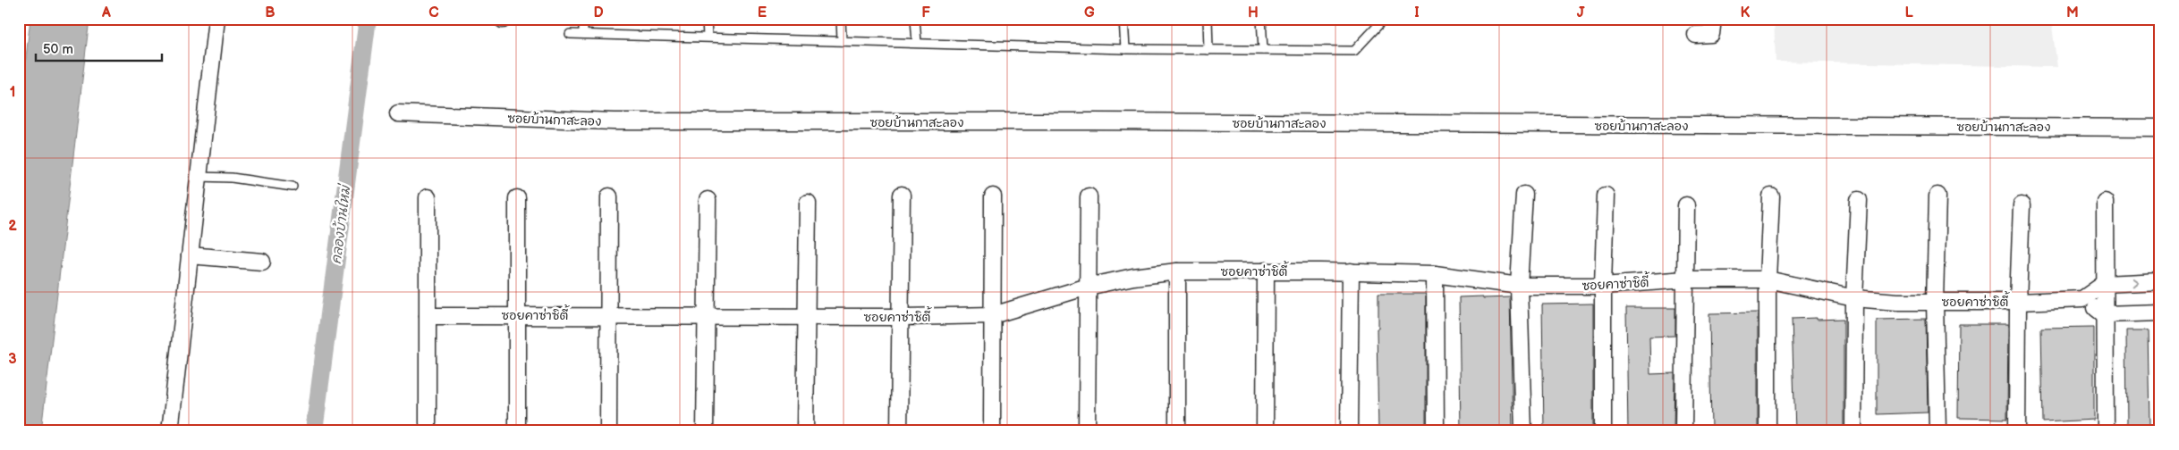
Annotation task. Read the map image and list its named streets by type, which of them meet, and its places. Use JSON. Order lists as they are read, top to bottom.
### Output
{
  "streets": {
    "street": ["ซอยบ้านกาสะลอง", "ซอยคาซ่าซิตี้"]
  },
  "water": ["คลองบ้านใหม่"],
  "scale_bar": "50 m",
  "grid": {
    "columns": [
      "A",
      "B",
      "C",
      "D",
      "E",
      "F",
      "G",
      "H",
      "I",
      "J",
      "K",
      "L",
      "M"
    ],
    "rows": ["1", "2", "3"]
  }
}
